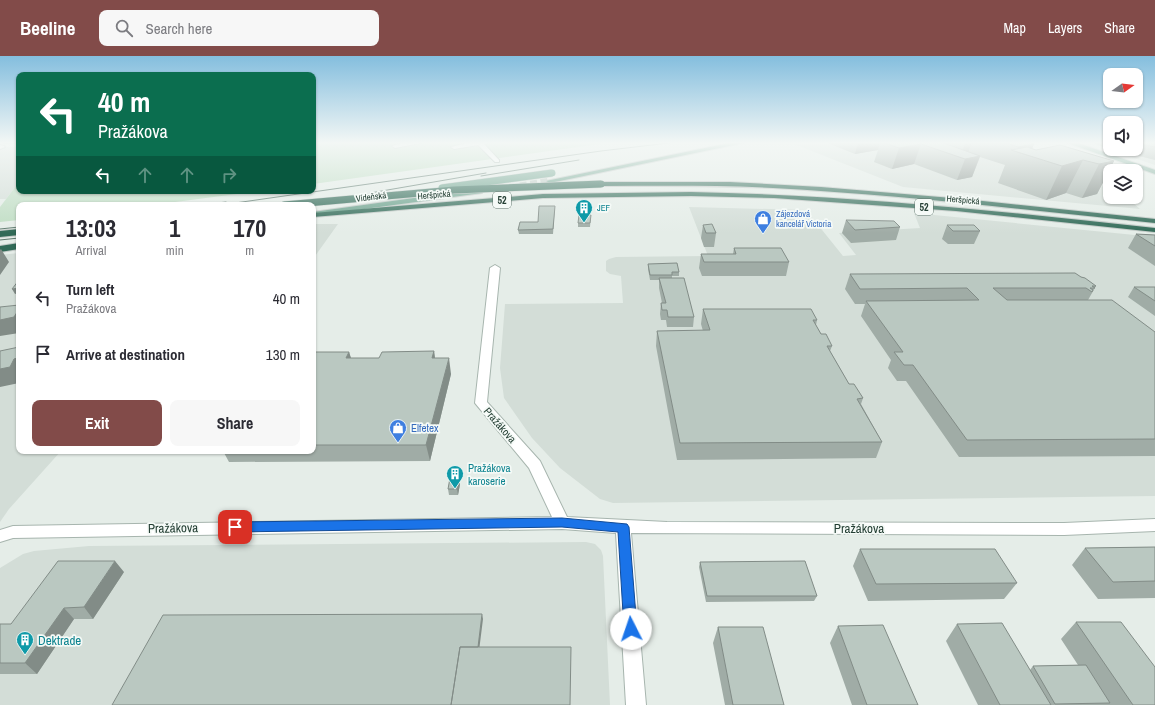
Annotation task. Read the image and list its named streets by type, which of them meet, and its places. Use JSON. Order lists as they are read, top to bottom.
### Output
{
  "streets": {
    "highway": ["Heršpická", "Vídeňská", "52"],
    "street": ["Pražákova"]
  },
  "crossings": [
    ["Heršpická", "Vídeňská"]
  ],
  "places": {
    "building": ["JEF", "Pražákova karoserie", "Dektrade"],
    "shop": ["Zájezdová kancelář Victoria", "Elfetex"]
  },
  "north": "right",
  "page": {
    "header": "Beeline",
    "search": "Search here",
    "nav": ["Map", "Layers", "Share"],
    "turn": ["40 m", "Pražákova"],
    "eta": [
      "13:03",
      "Arrival",
      "1",
      "min",
      "170",
      "m"
    ],
    "list": [
      {
        "name": "Turn left",
        "note": "Pražákova",
        "value": "40 m"
      },
      {
        "name": "Arrive at destination",
        "value": "130 m"
      }
    ],
    "buttons": ["Exit", "Share"]
  }
}
